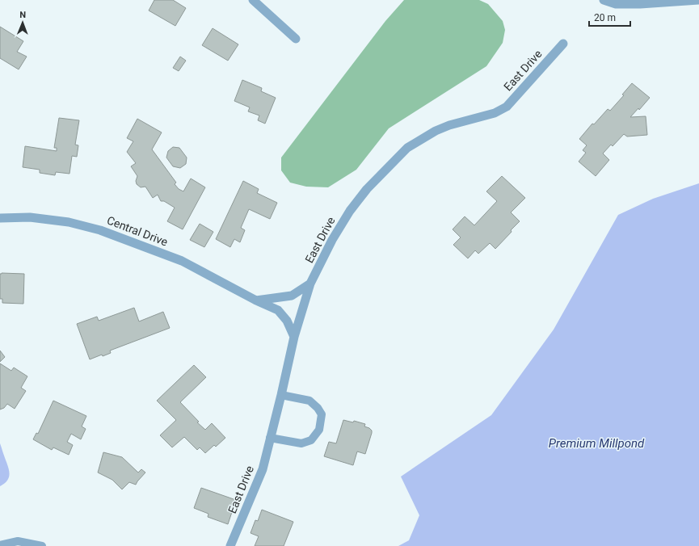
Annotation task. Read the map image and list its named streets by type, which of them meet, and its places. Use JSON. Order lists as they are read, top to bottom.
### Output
{
  "streets": {
    "street": ["East Drive", "Central Drive"]
  },
  "crossings": [
    ["East Drive", "Central Drive"]
  ],
  "water": ["Premium Millpond"],
  "scale_bar": "20 m",
  "north": "top"
}
